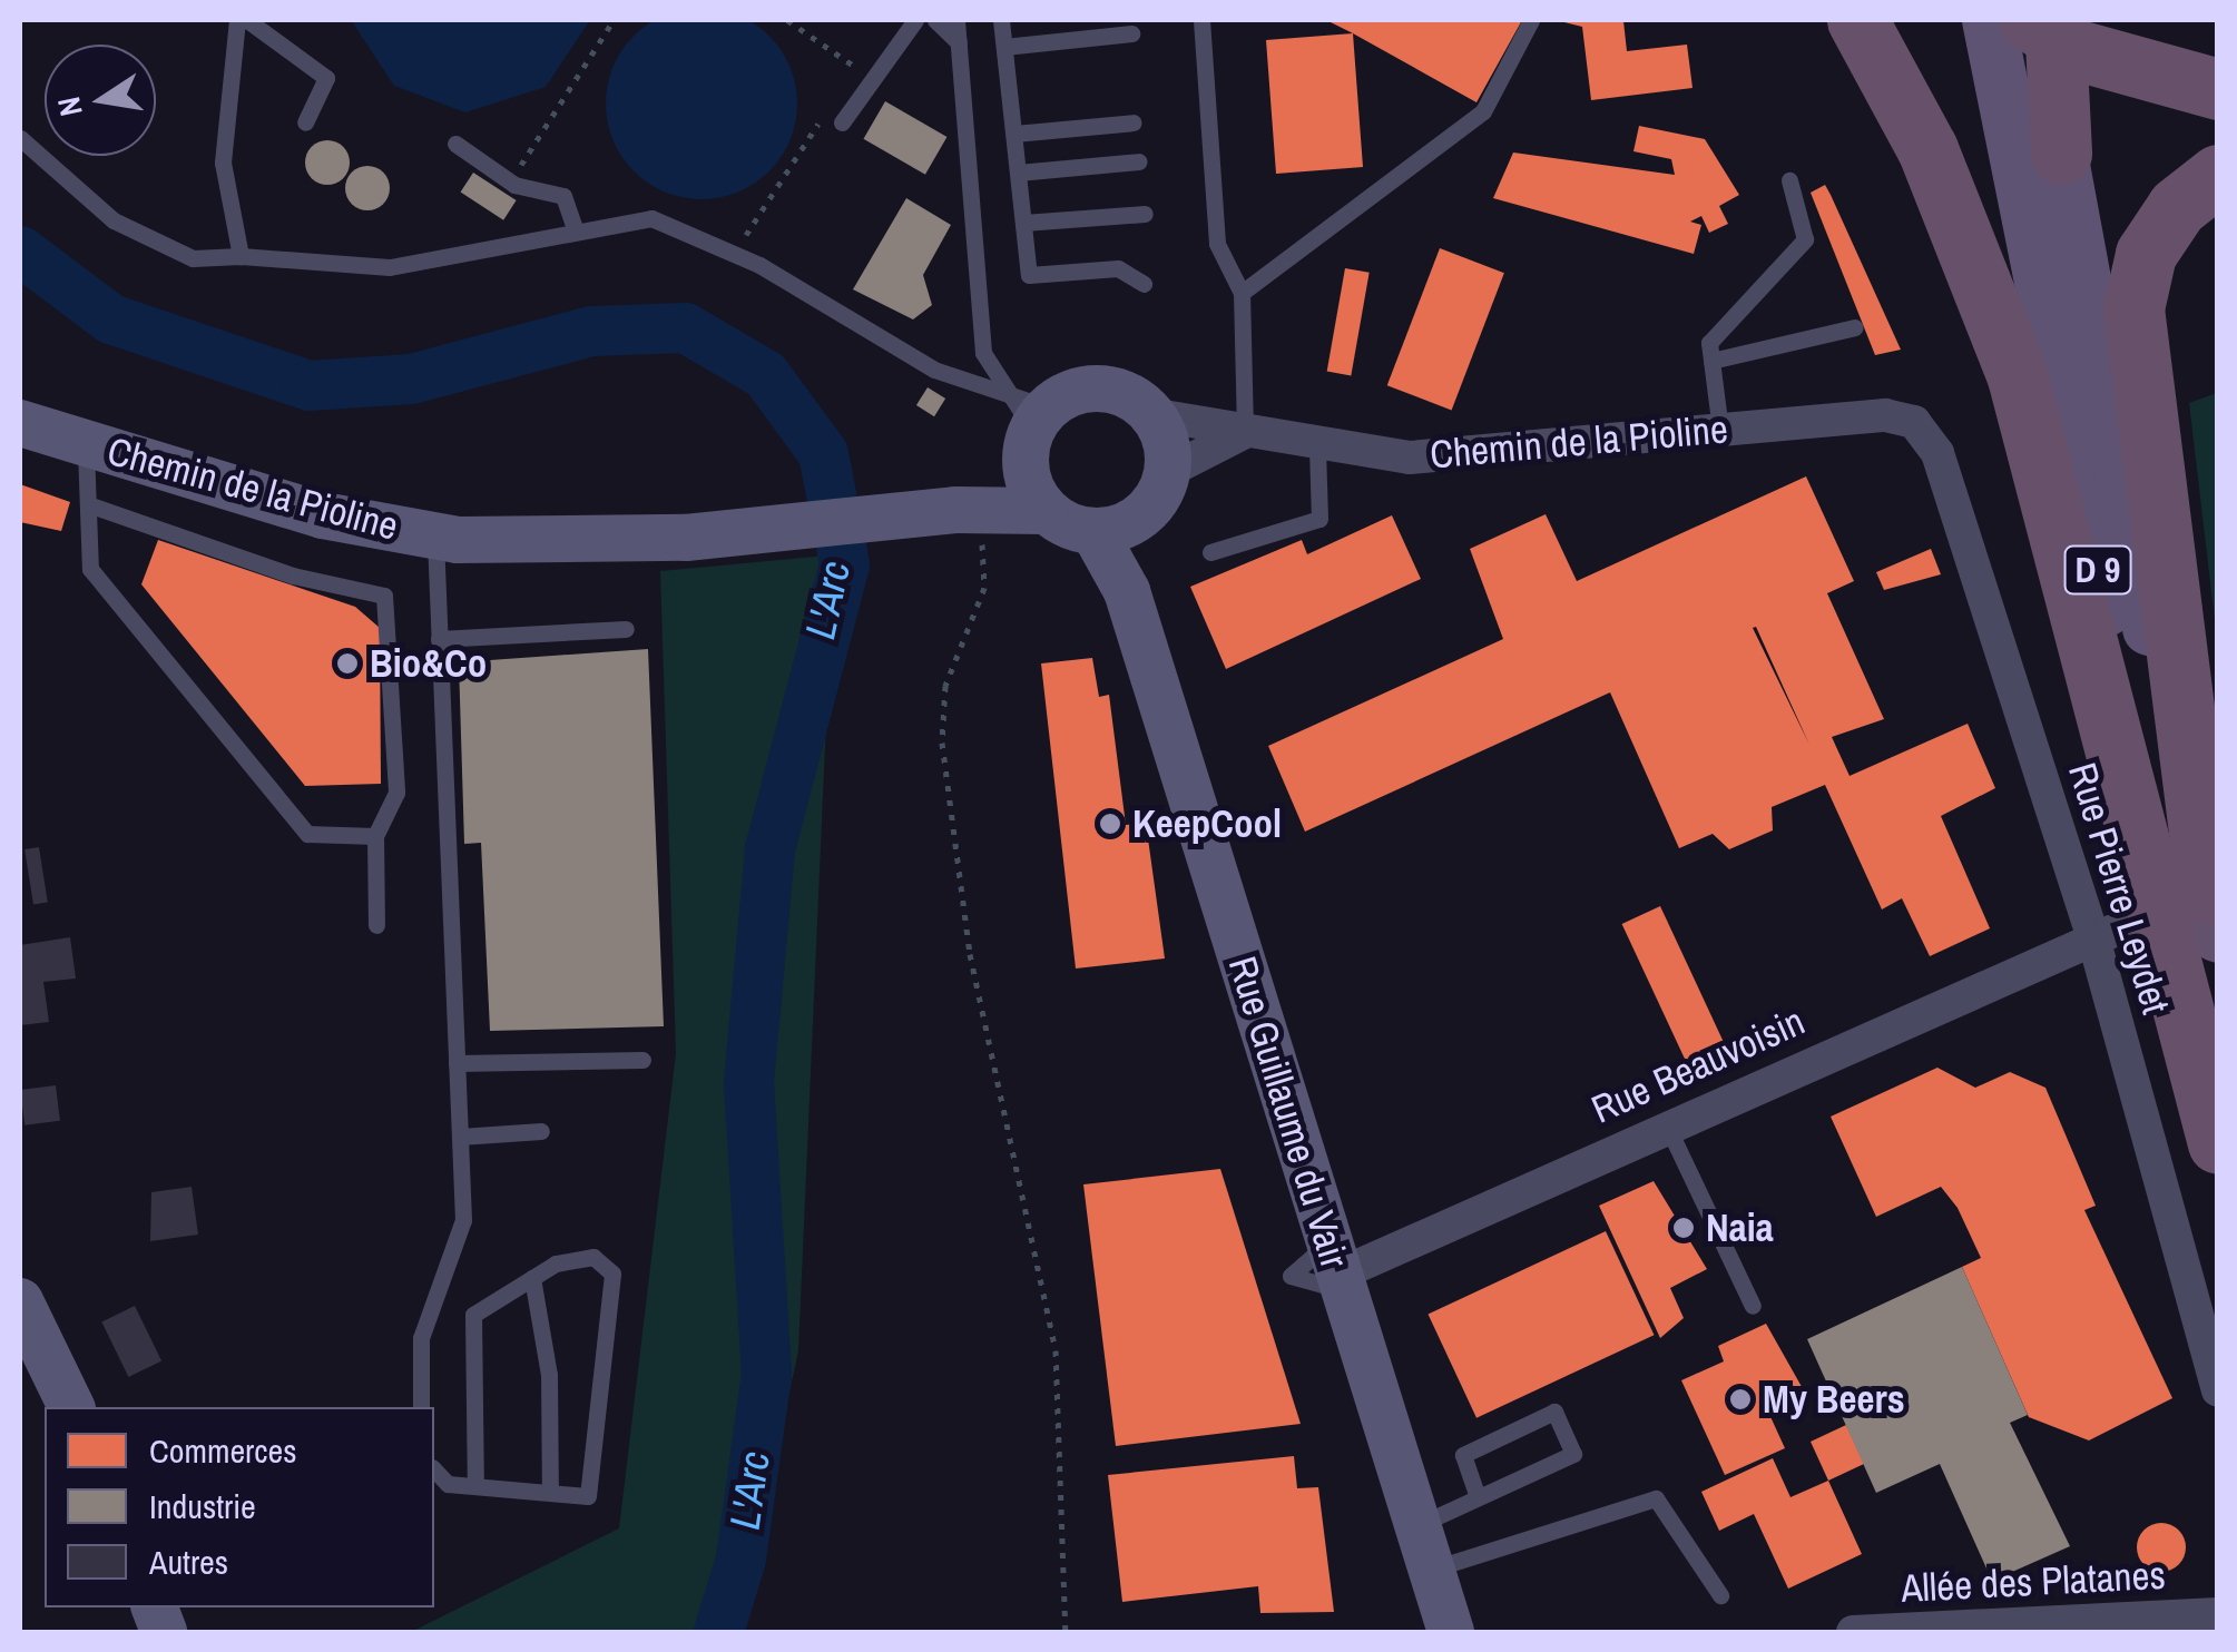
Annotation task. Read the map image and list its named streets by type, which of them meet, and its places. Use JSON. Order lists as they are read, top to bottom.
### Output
{
  "streets": {
    "main road": ["Chemin de la Pioline", "D 9", "Rue Guillaume du Vair"],
    "street": ["Rue Pierre Leydet", "Rue Beauvoisin", "Allée des Platanes"]
  },
  "crossings": [
    ["Chemin de la Pioline", "Rue Pierre Leydet"],
    ["Chemin de la Pioline", "Rue Guillaume du Vair"],
    ["Rue Pierre Leydet", "Rue Beauvoisin"],
    ["Rue Beauvoisin", "Rue Guillaume du Vair"]
  ],
  "water": ["L'Arc"],
  "places": [
    "Bio&Co",
    "KeepCool",
    "Naia",
    "My Beers"
  ],
  "legend": ["Commerces", "Industrie", "Autres"],
  "north": "left"
}
